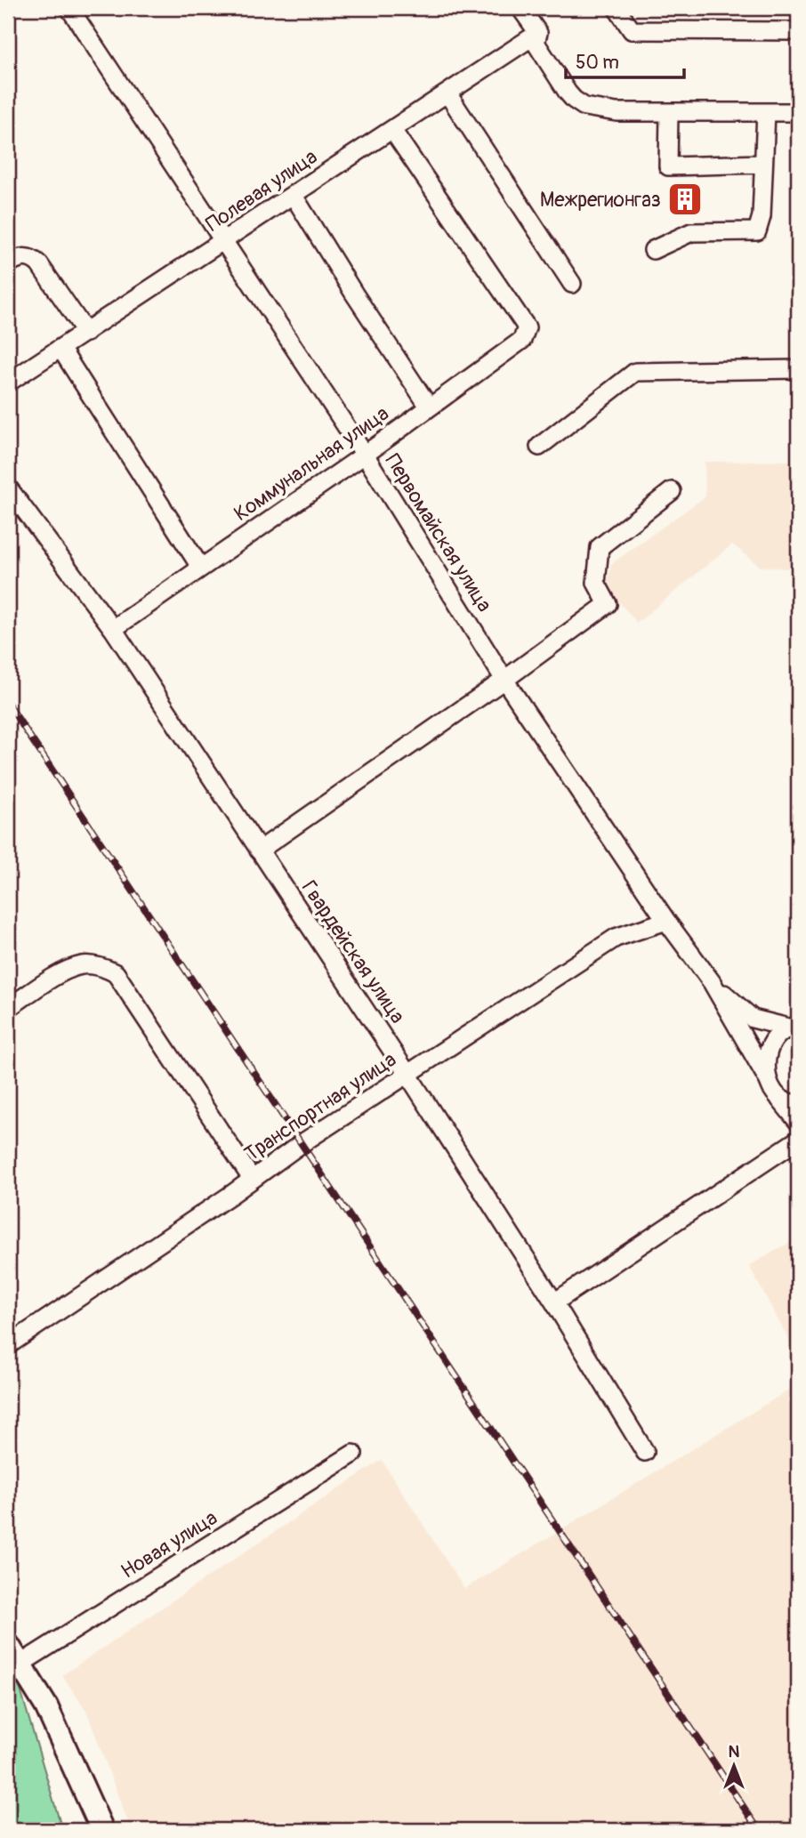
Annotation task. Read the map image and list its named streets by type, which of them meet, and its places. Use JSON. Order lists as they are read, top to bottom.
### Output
{
  "streets": {
    "street": [
      "Полевая улица",
      "Коммунальная улица",
      "Первомайская улица",
      "Гвардейская улица",
      "Транспортная улица",
      "Новая улица"
    ]
  },
  "crossings": [
    ["Полевая улица", "Коммунальная улица"],
    ["Полевая улица", "Первомайская улица"],
    ["Коммунальная улица", "Первомайская улица"],
    ["Коммунальная улица", "Гвардейская улица"],
    ["Первомайская улица", "Транспортная улица"],
    ["Гвардейская улица", "Транспортная улица"]
  ],
  "places": {
    "building": ["Межрегионгаз"]
  },
  "scale_bar": "50 m",
  "north": "top"
}
